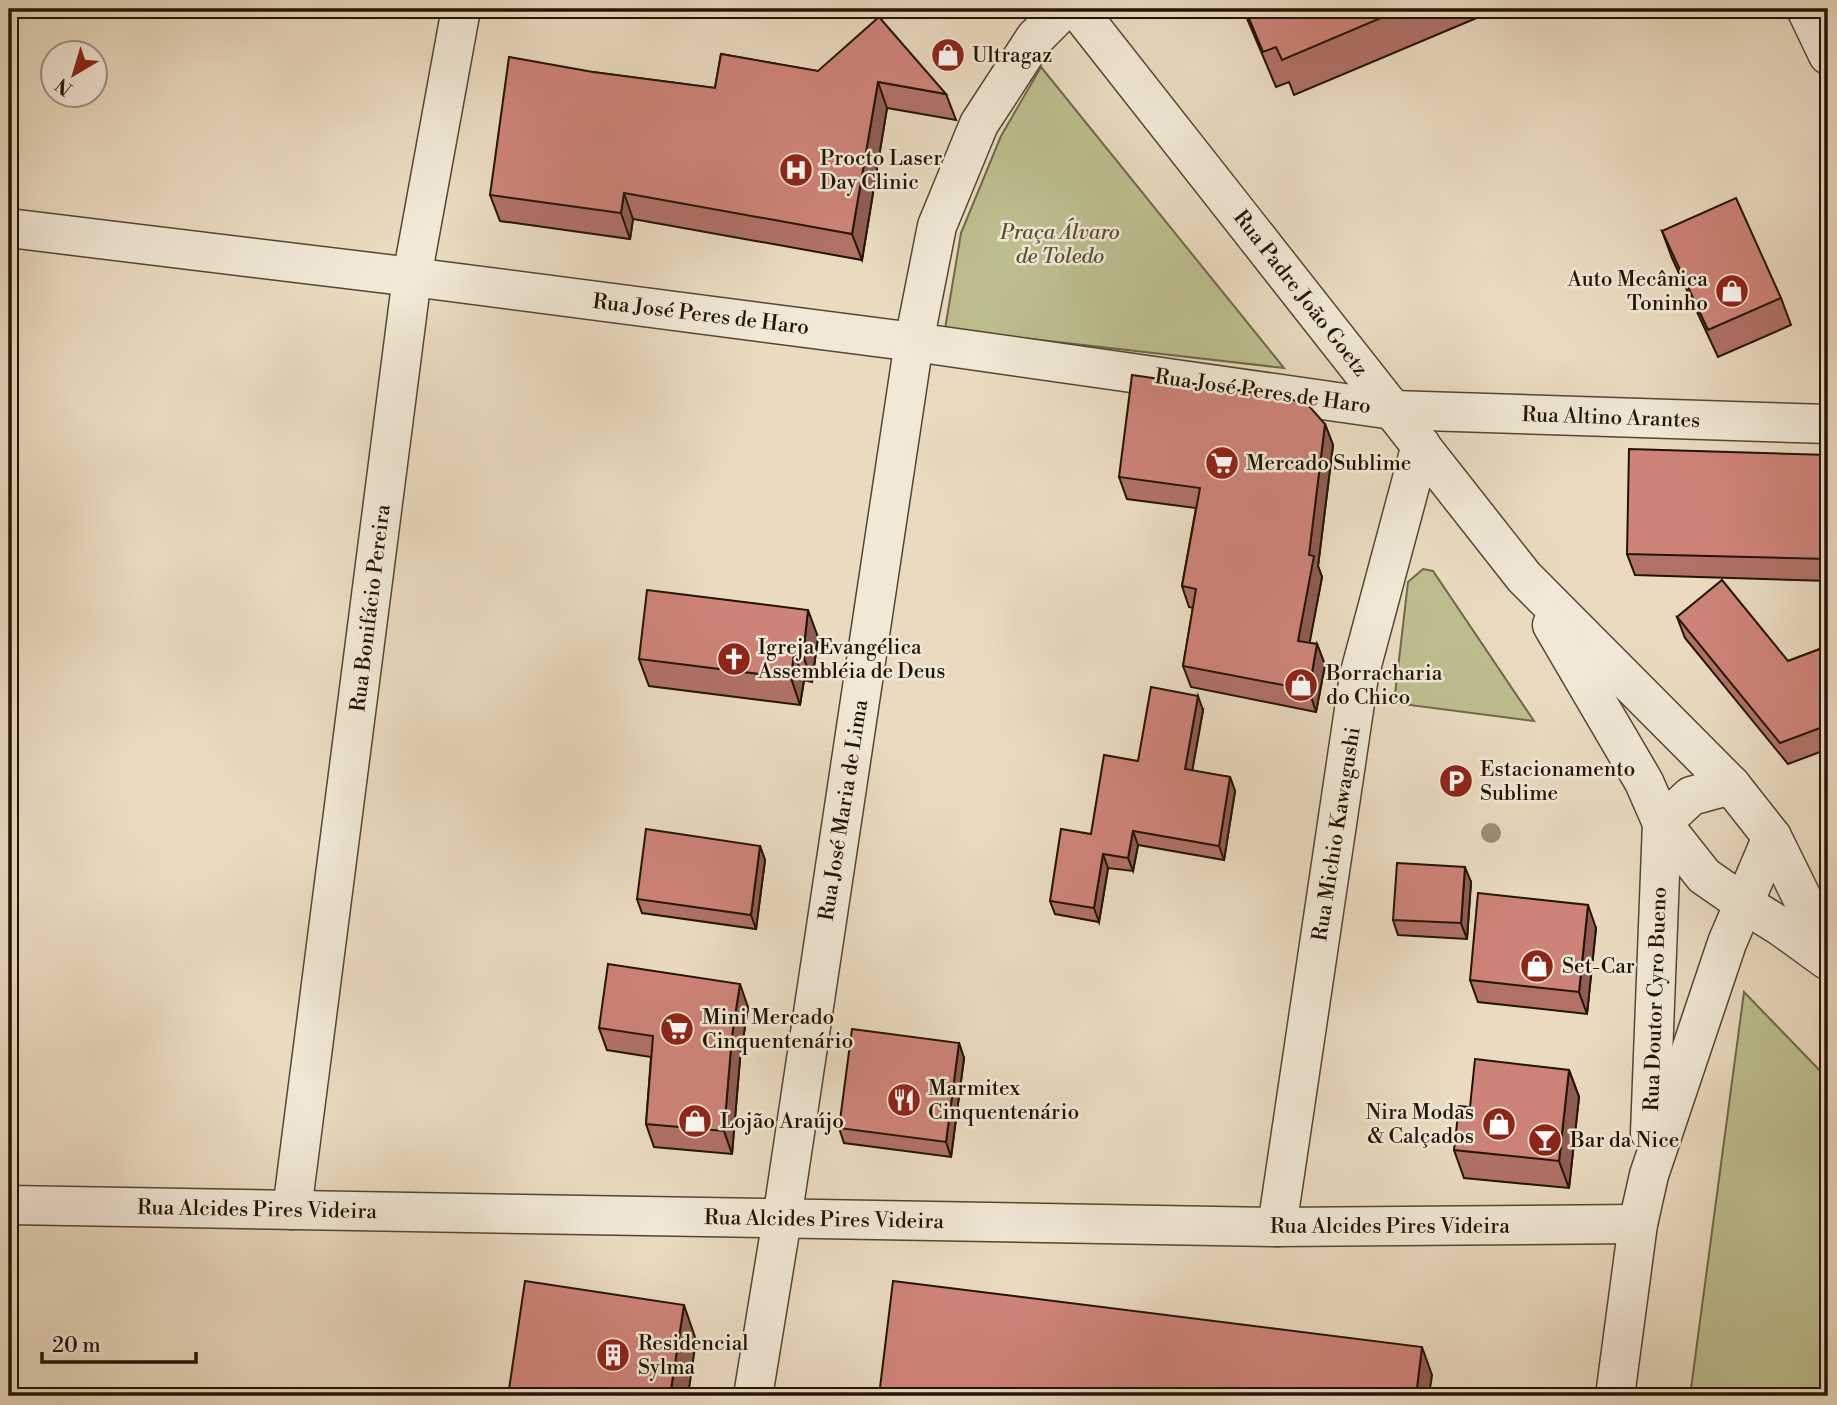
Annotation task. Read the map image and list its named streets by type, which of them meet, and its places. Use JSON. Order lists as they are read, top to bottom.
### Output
{
  "streets": {
    "street": [
      "Rua Padre João Goetz",
      "Rua José Peres de Haro",
      "Rua Altino Arantes",
      "Rua Bonifácio Pereira",
      "Rua José Maria de Lima",
      "Rua Michio Kawagushi",
      "Rua Doutor Cyro Bueno",
      "Rua Alcides Pires Videira"
    ]
  },
  "crossings": [
    ["Rua Padre João Goetz", "Rua José Peres de Haro"],
    ["Rua Padre João Goetz", "Rua Altino Arantes"],
    ["Rua Padre João Goetz", "Rua Michio Kawagushi"],
    ["Rua Padre João Goetz", "Rua Doutor Cyro Bueno"],
    ["Rua José Peres de Haro", "Rua Altino Arantes"],
    ["Rua José Peres de Haro", "Rua Bonifácio Pereira"],
    ["Rua José Peres de Haro", "Rua José Maria de Lima"],
    ["Rua Bonifácio Pereira", "Rua Alcides Pires Videira"],
    ["Rua José Maria de Lima", "Rua Alcides Pires Videira"],
    ["Rua Michio Kawagushi", "Rua Alcides Pires Videira"],
    ["Rua Doutor Cyro Bueno", "Rua Alcides Pires Videira"]
  ],
  "parks": ["Praça Álvaro de Toledo"],
  "places": {
    "shop": [
      "Ultragaz",
      "Auto Mecânica Toninho",
      "Borracharia do Chico",
      "Set-Car",
      "Lojão Araújo",
      "Nira Modas & Calçados"
    ],
    "hospital": ["Procto Laser Day Clinic"],
    "supermarket": ["Mercado Sublime", "Mini Mercado Cinquentenário"],
    "church": ["Igreja Evangélica Assembléia de Deus"],
    "parking": ["Estacionamento Sublime"],
    "restaurant": ["Marmitex Cinquentenário"],
    "bar": ["Bar da Nice"],
    "building": ["Residencial Sylma"]
  },
  "scale_bar": "20 m",
  "north": "bottom left"
}
